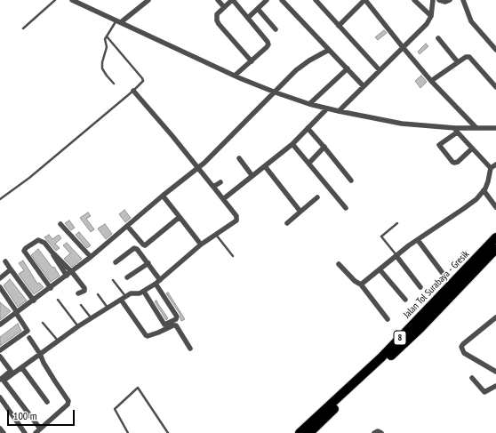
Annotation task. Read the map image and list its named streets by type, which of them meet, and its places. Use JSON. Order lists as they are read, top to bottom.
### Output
{
  "streets": {
    "highway": ["Jalan Tol Surabaya - Gresik", "8"]
  },
  "scale_bar": "100 m"
}
